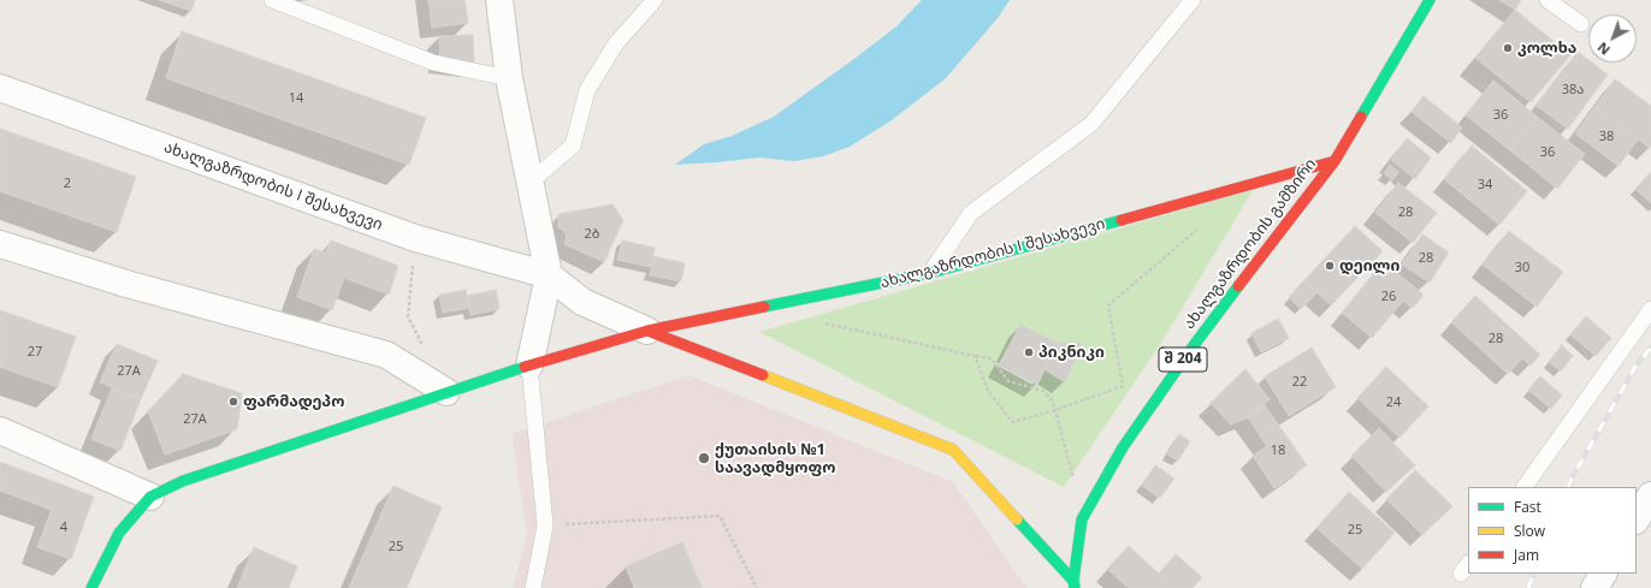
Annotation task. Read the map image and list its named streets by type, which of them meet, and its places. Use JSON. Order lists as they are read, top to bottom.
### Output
{
  "streets": {
    "street": ["ახალგაზრდობის I შესახვევი", "ახალგაზრდობის გამზირი", "შ 204"]
  },
  "crossings": [
    ["ახალგაზრდობის I შესახვევი", "ახალგაზრდობის გამზირი"]
  ],
  "places": [
    "კოლხა",
    "დეილი",
    "პიკნიკი",
    "ფარმადეპო",
    "ქუთაისის №1 საავადმყოფო"
  ],
  "house_numbers": [
    "38ა",
    "14",
    "36",
    "38",
    "36",
    "2",
    "34",
    "28",
    "2ბ",
    "28",
    "30",
    "26",
    "28",
    "27",
    "27A",
    "22",
    "24",
    "27A",
    "18",
    "4",
    "25",
    "25"
  ],
  "legend": ["Fast", "Slow", "Jam"],
  "north": "bottom left"
}
